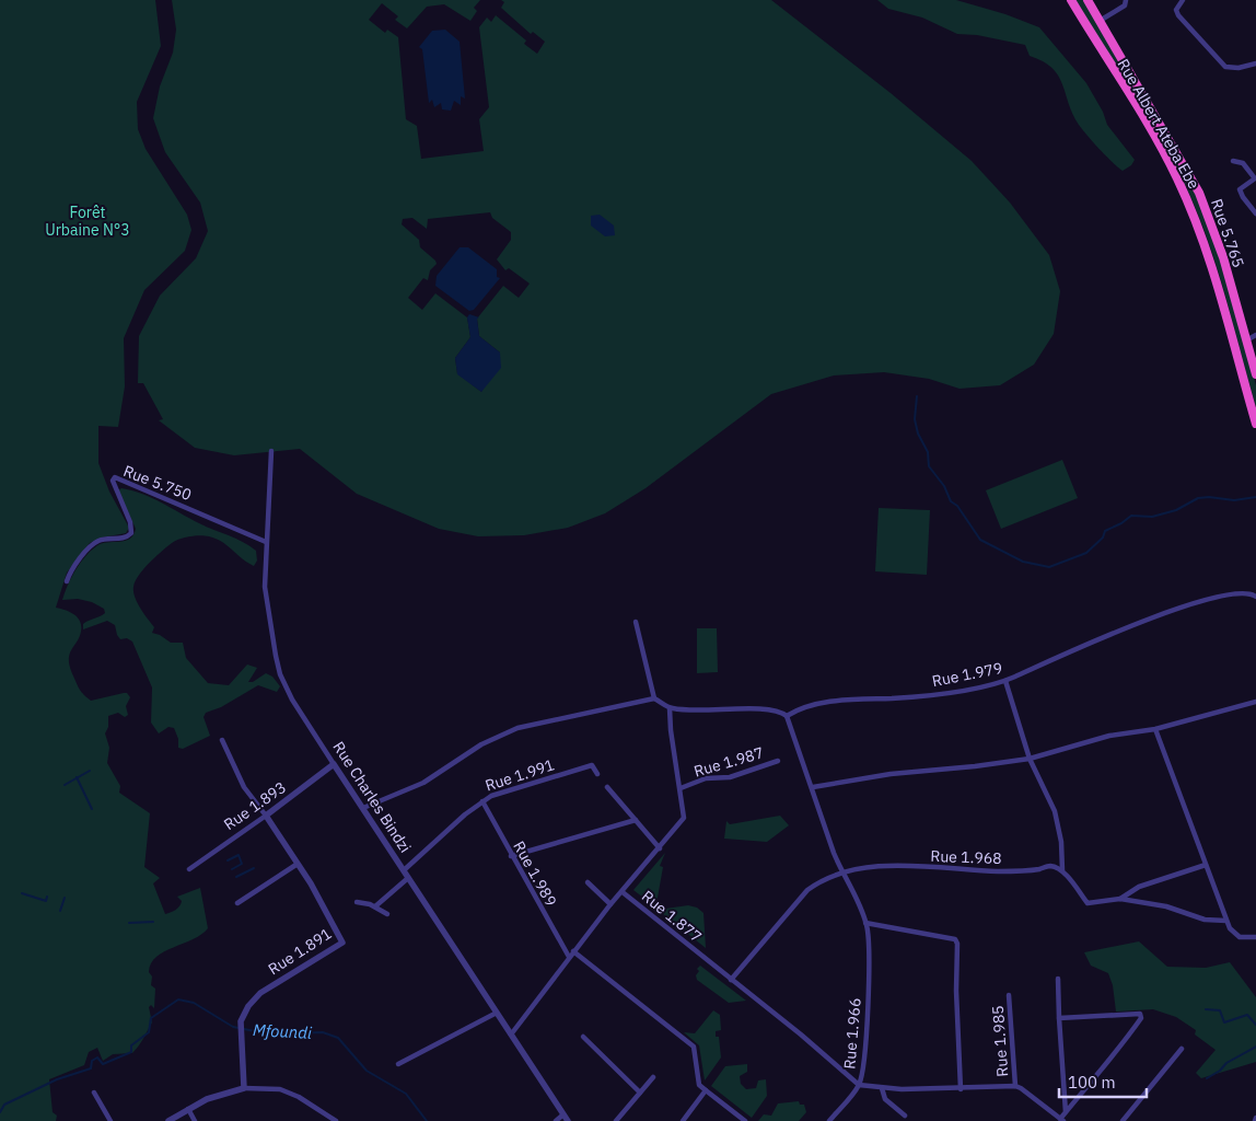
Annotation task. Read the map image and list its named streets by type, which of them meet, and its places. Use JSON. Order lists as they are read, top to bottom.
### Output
{
  "streets": {
    "highway": ["Rue Albert Ateba Ebe", "Rue 5.765"],
    "street": [
      "Rue 5.750",
      "Rue 1.979",
      "Rue 1.987",
      "Rue 1.991",
      "Rue Charles Bindzi",
      "Rue 1.893",
      "Rue 1.968",
      "Rue 1.989",
      "Rue 1.877",
      "Rue 1.891",
      "Rue 1.966",
      "Rue 1.985"
    ]
  },
  "crossings": [
    ["Rue 5.750", "Rue Charles Bindzi"],
    ["Rue 1.979", "Rue 1.966"],
    ["Rue 1.987", "Rue 1.877"],
    ["Rue 1.991", "Rue Charles Bindzi"],
    ["Rue 1.991", "Rue 1.989"],
    ["Rue Charles Bindzi", "Rue 1.893"],
    ["Rue 1.893", "Rue 1.891"],
    ["Rue 1.968", "Rue 1.877"],
    ["Rue 1.968", "Rue 1.966"],
    ["Rue 1.877", "Rue 1.966"],
    ["Rue 1.966", "Rue 1.985"]
  ],
  "water": ["Mfoundi"],
  "parks": ["Forêt Urbaine N°3"],
  "scale_bar": "100 m"
}
